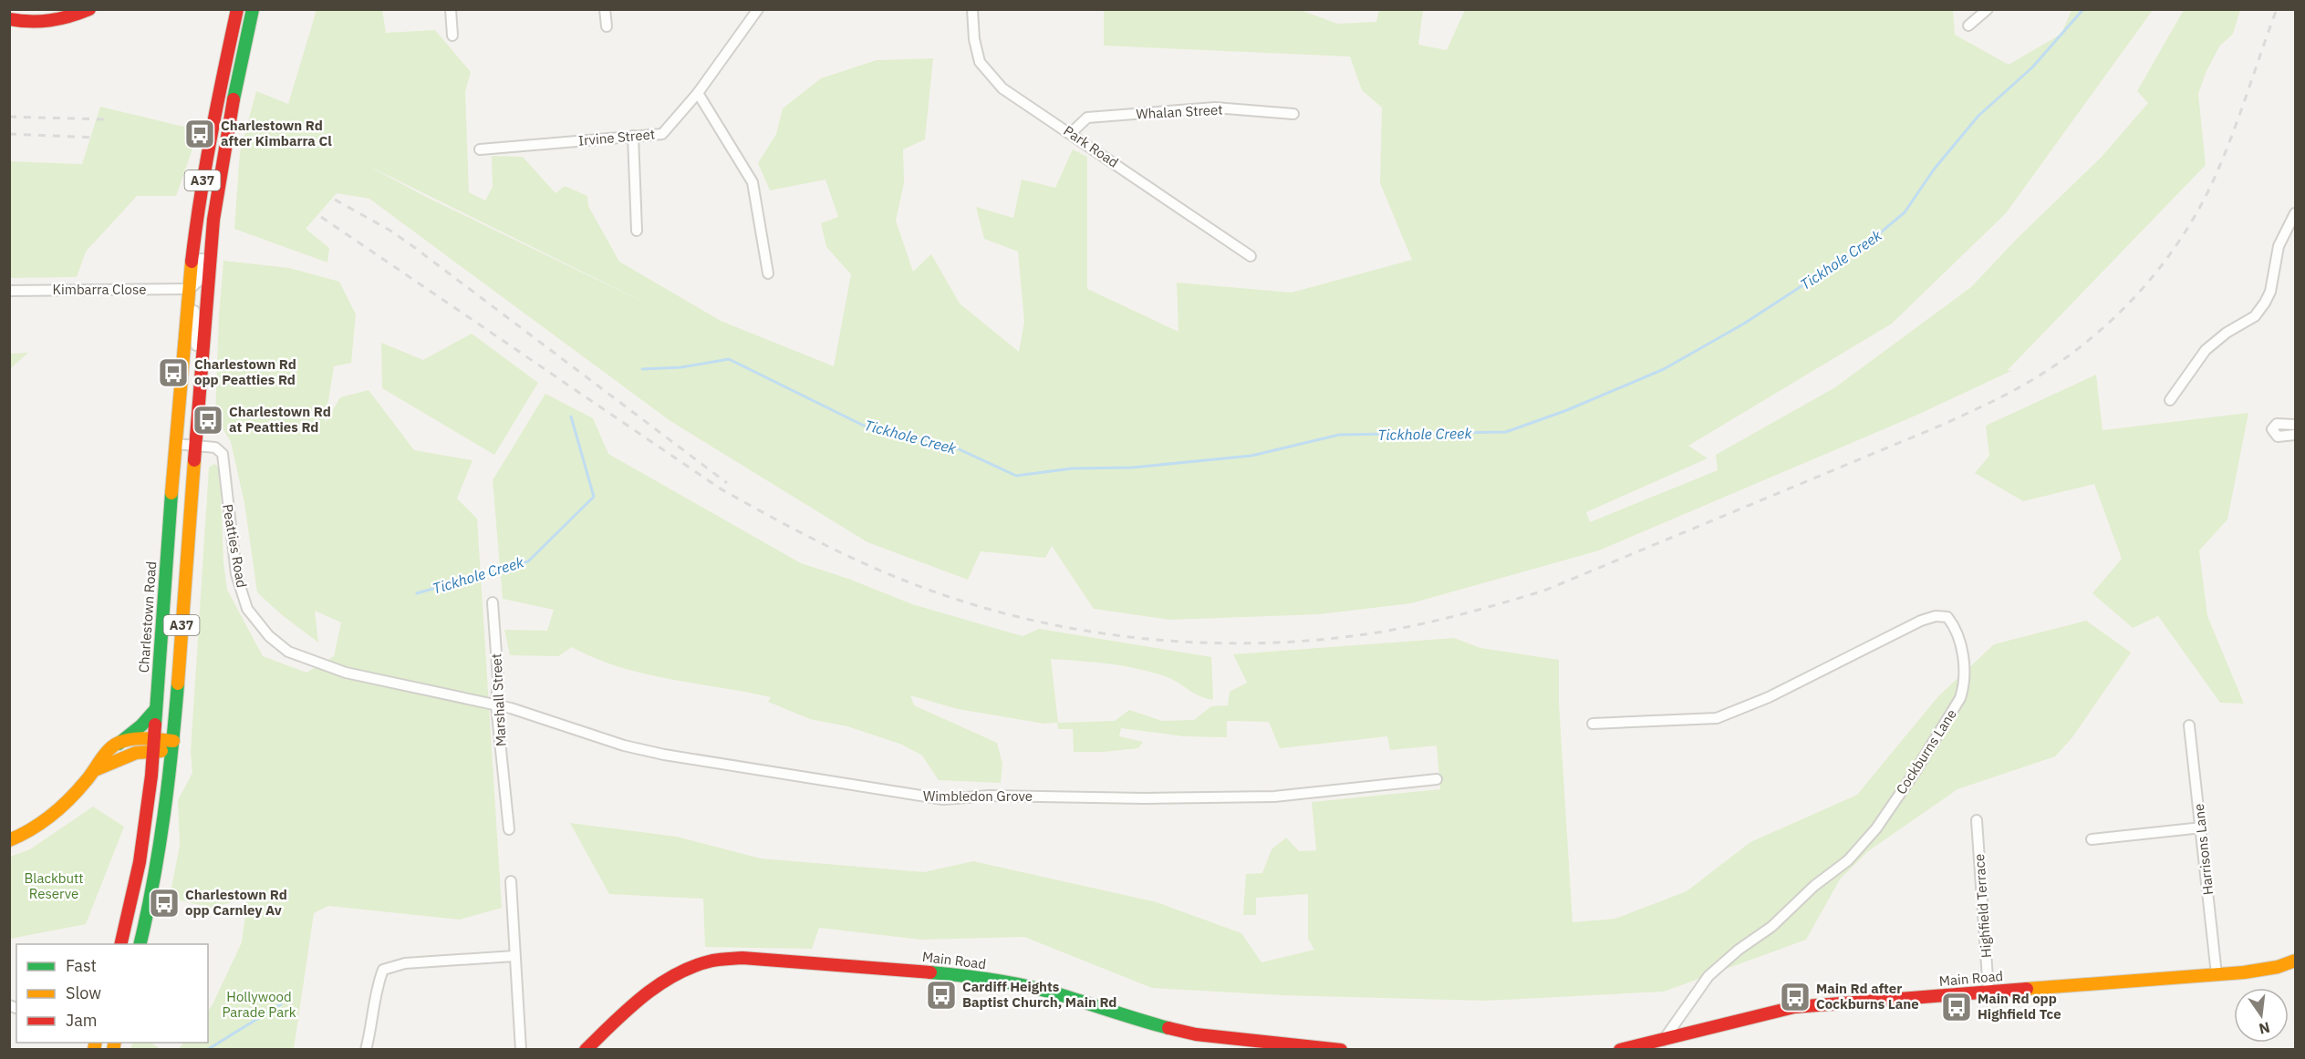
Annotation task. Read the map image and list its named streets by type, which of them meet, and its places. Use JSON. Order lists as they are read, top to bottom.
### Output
{
  "streets": {
    "main road": ["A37", "Charlestown Road", "Main Road"],
    "street": [
      "Whalan Street",
      "Irvine Street",
      "Park Road",
      "Kimbarra Close",
      "Peatties Road",
      "Marshall Street",
      "Cockburns Lane",
      "Wimbledon Grove",
      "Harrisons Lane",
      "Highfield Terrace"
    ]
  },
  "crossings": [
    ["Whalan Street", "Park Road"],
    ["Kimbarra Close", "Charlestown Road"],
    ["Peatties Road", "Charlestown Road"],
    ["Peatties Road", "Marshall Street"],
    ["Peatties Road", "Wimbledon Grove"],
    ["Marshall Street", "Wimbledon Grove"],
    ["Cockburns Lane", "Main Road"],
    ["Harrisons Lane", "Main Road"],
    ["Highfield Terrace", "Main Road"]
  ],
  "water": ["Tickhole Creek"],
  "parks": ["Blackbutt Reserve", "Hollywood Parade Park"],
  "places": {
    "bus stop": [
      "Charlestown Rd after Kimbarra Cl",
      "Charlestown Rd opp Peatties Rd",
      "Charlestown Rd at Peatties Rd",
      "Charlestown Rd opp Carnley Av",
      "Cardiff Heights Baptist Church, Main Rd",
      "Main Rd after Cockburns Lane",
      "Main Rd opp Highfield Tce"
    ]
  },
  "legend": ["Fast", "Slow", "Jam"],
  "north": "bottom"
}
